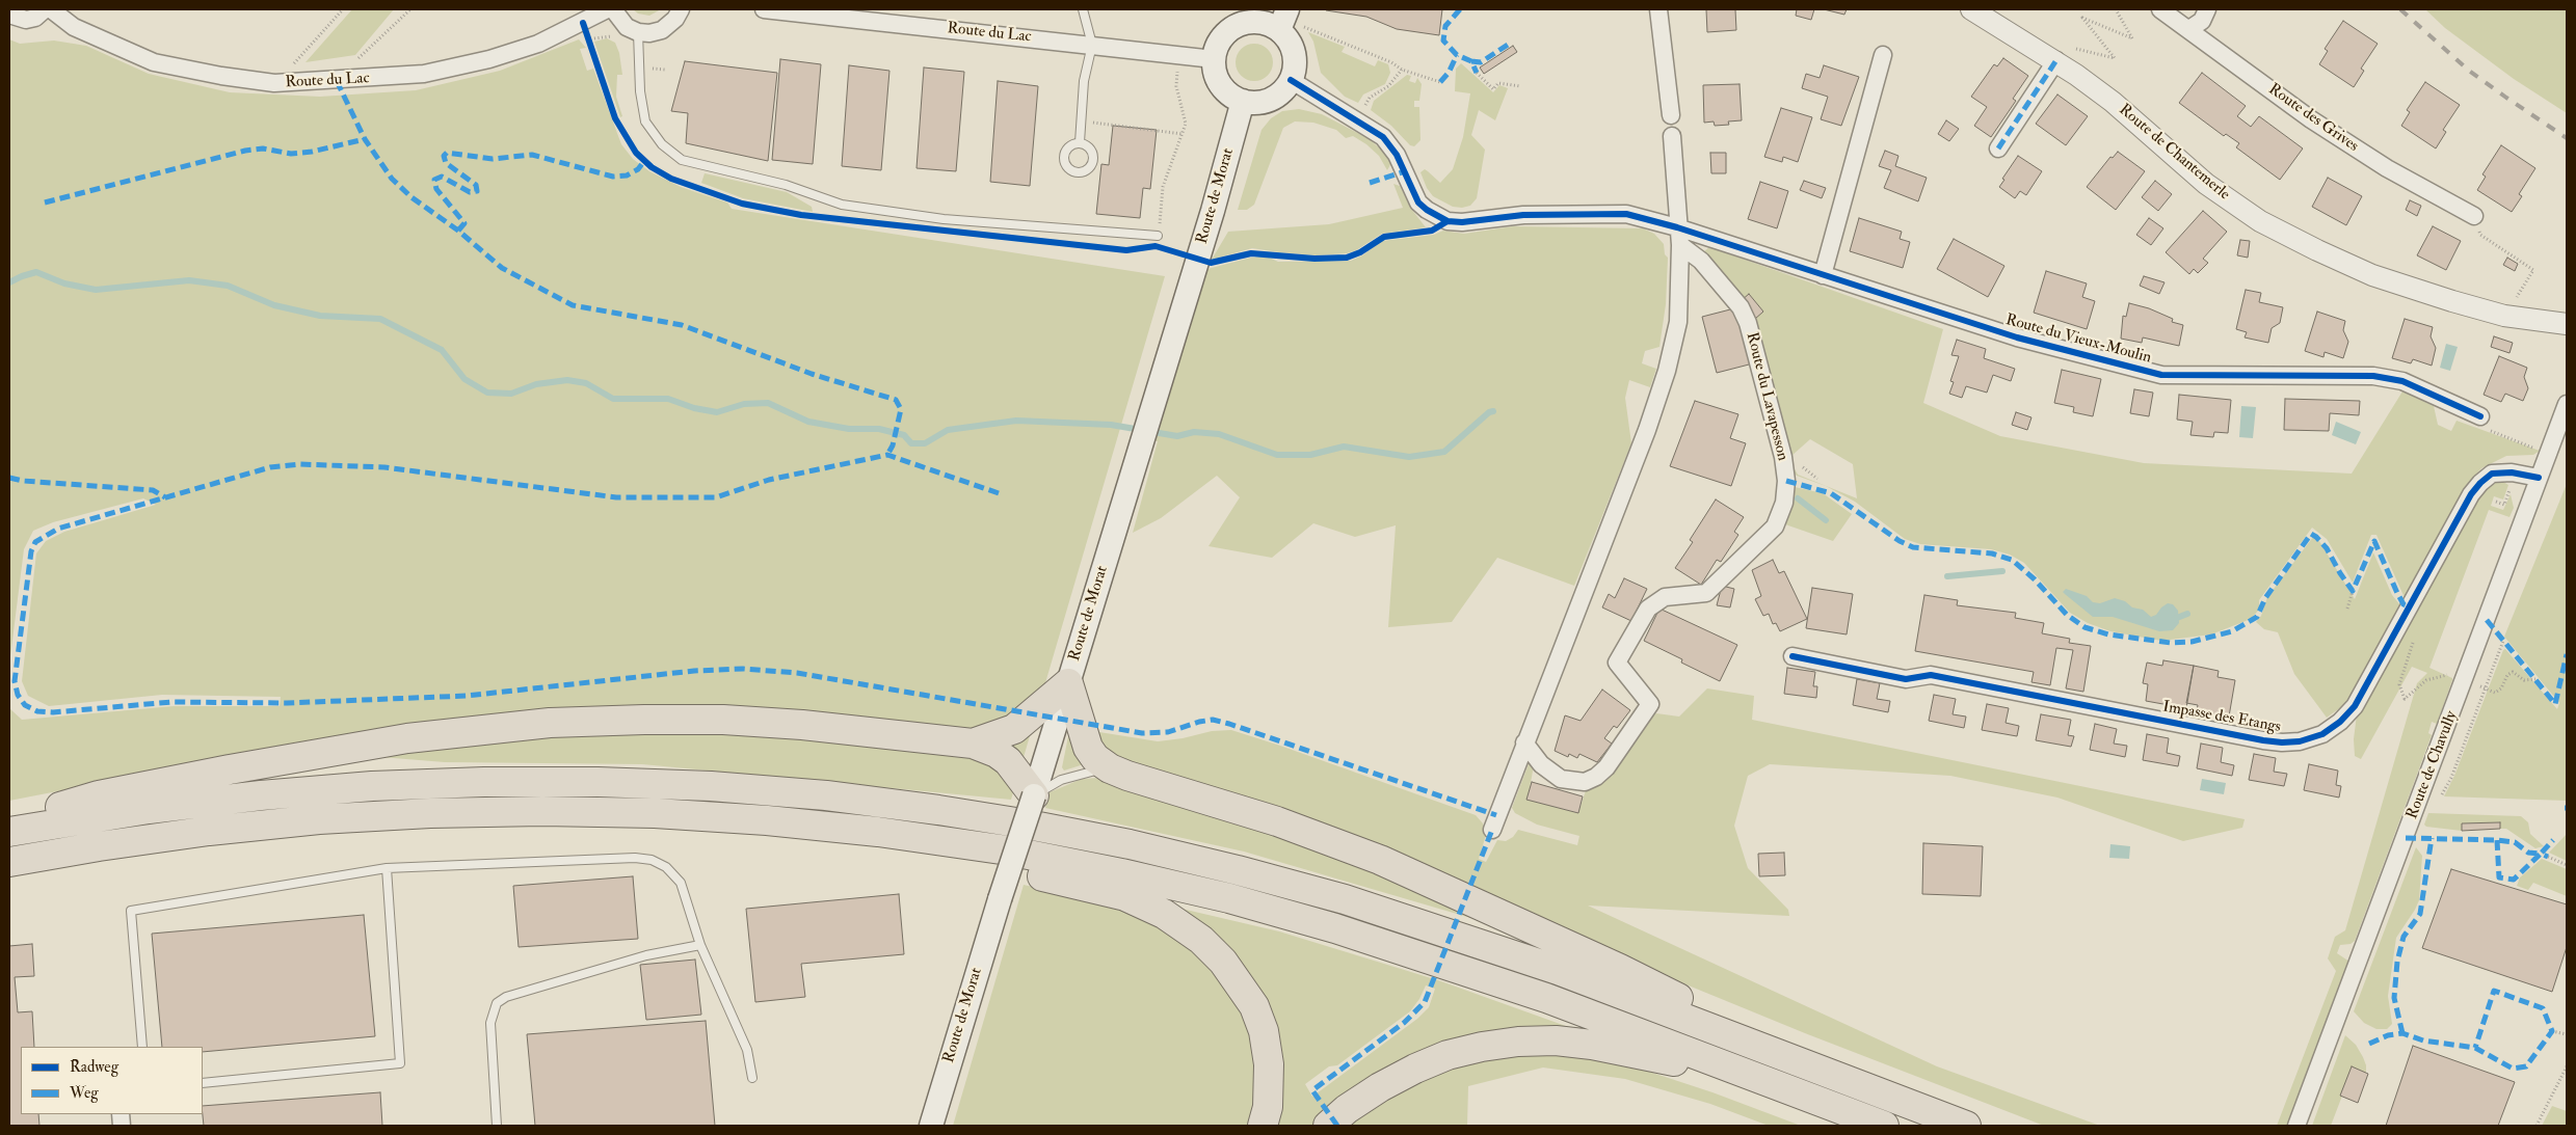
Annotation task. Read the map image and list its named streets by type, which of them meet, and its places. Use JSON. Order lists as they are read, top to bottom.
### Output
{
  "streets": {
    "main road": ["Route de Morat"],
    "street": [
      "Route du Lac",
      "Route des Grives",
      "Route de Chantemerle",
      "Route du Vieux-Moulin",
      "Route du Lavapesson",
      "Impasse des Etangs",
      "Route de Chavully"
    ]
  },
  "crossings": [
    ["Route du Lac", "Route de Morat"],
    ["Route du Lac", "Route du Vieux-Moulin"],
    ["Route de Morat", "Route du Vieux-Moulin"],
    ["Impasse des Etangs", "Route de Chavully"]
  ],
  "legend": ["Radweg", "Weg"]
}
